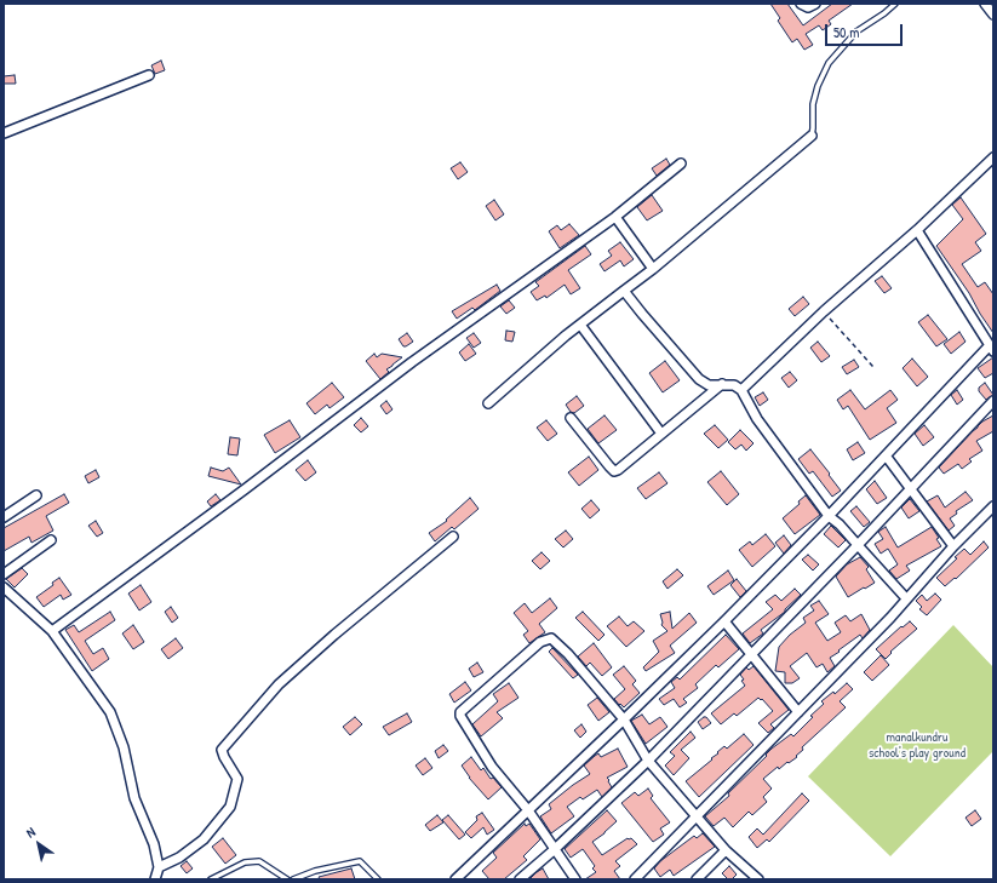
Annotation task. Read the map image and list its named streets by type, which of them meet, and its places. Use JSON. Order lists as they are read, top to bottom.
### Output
{
  "parks": ["manalkundru school's play ground"],
  "scale_bar": "50 m",
  "north": "top left"
}
